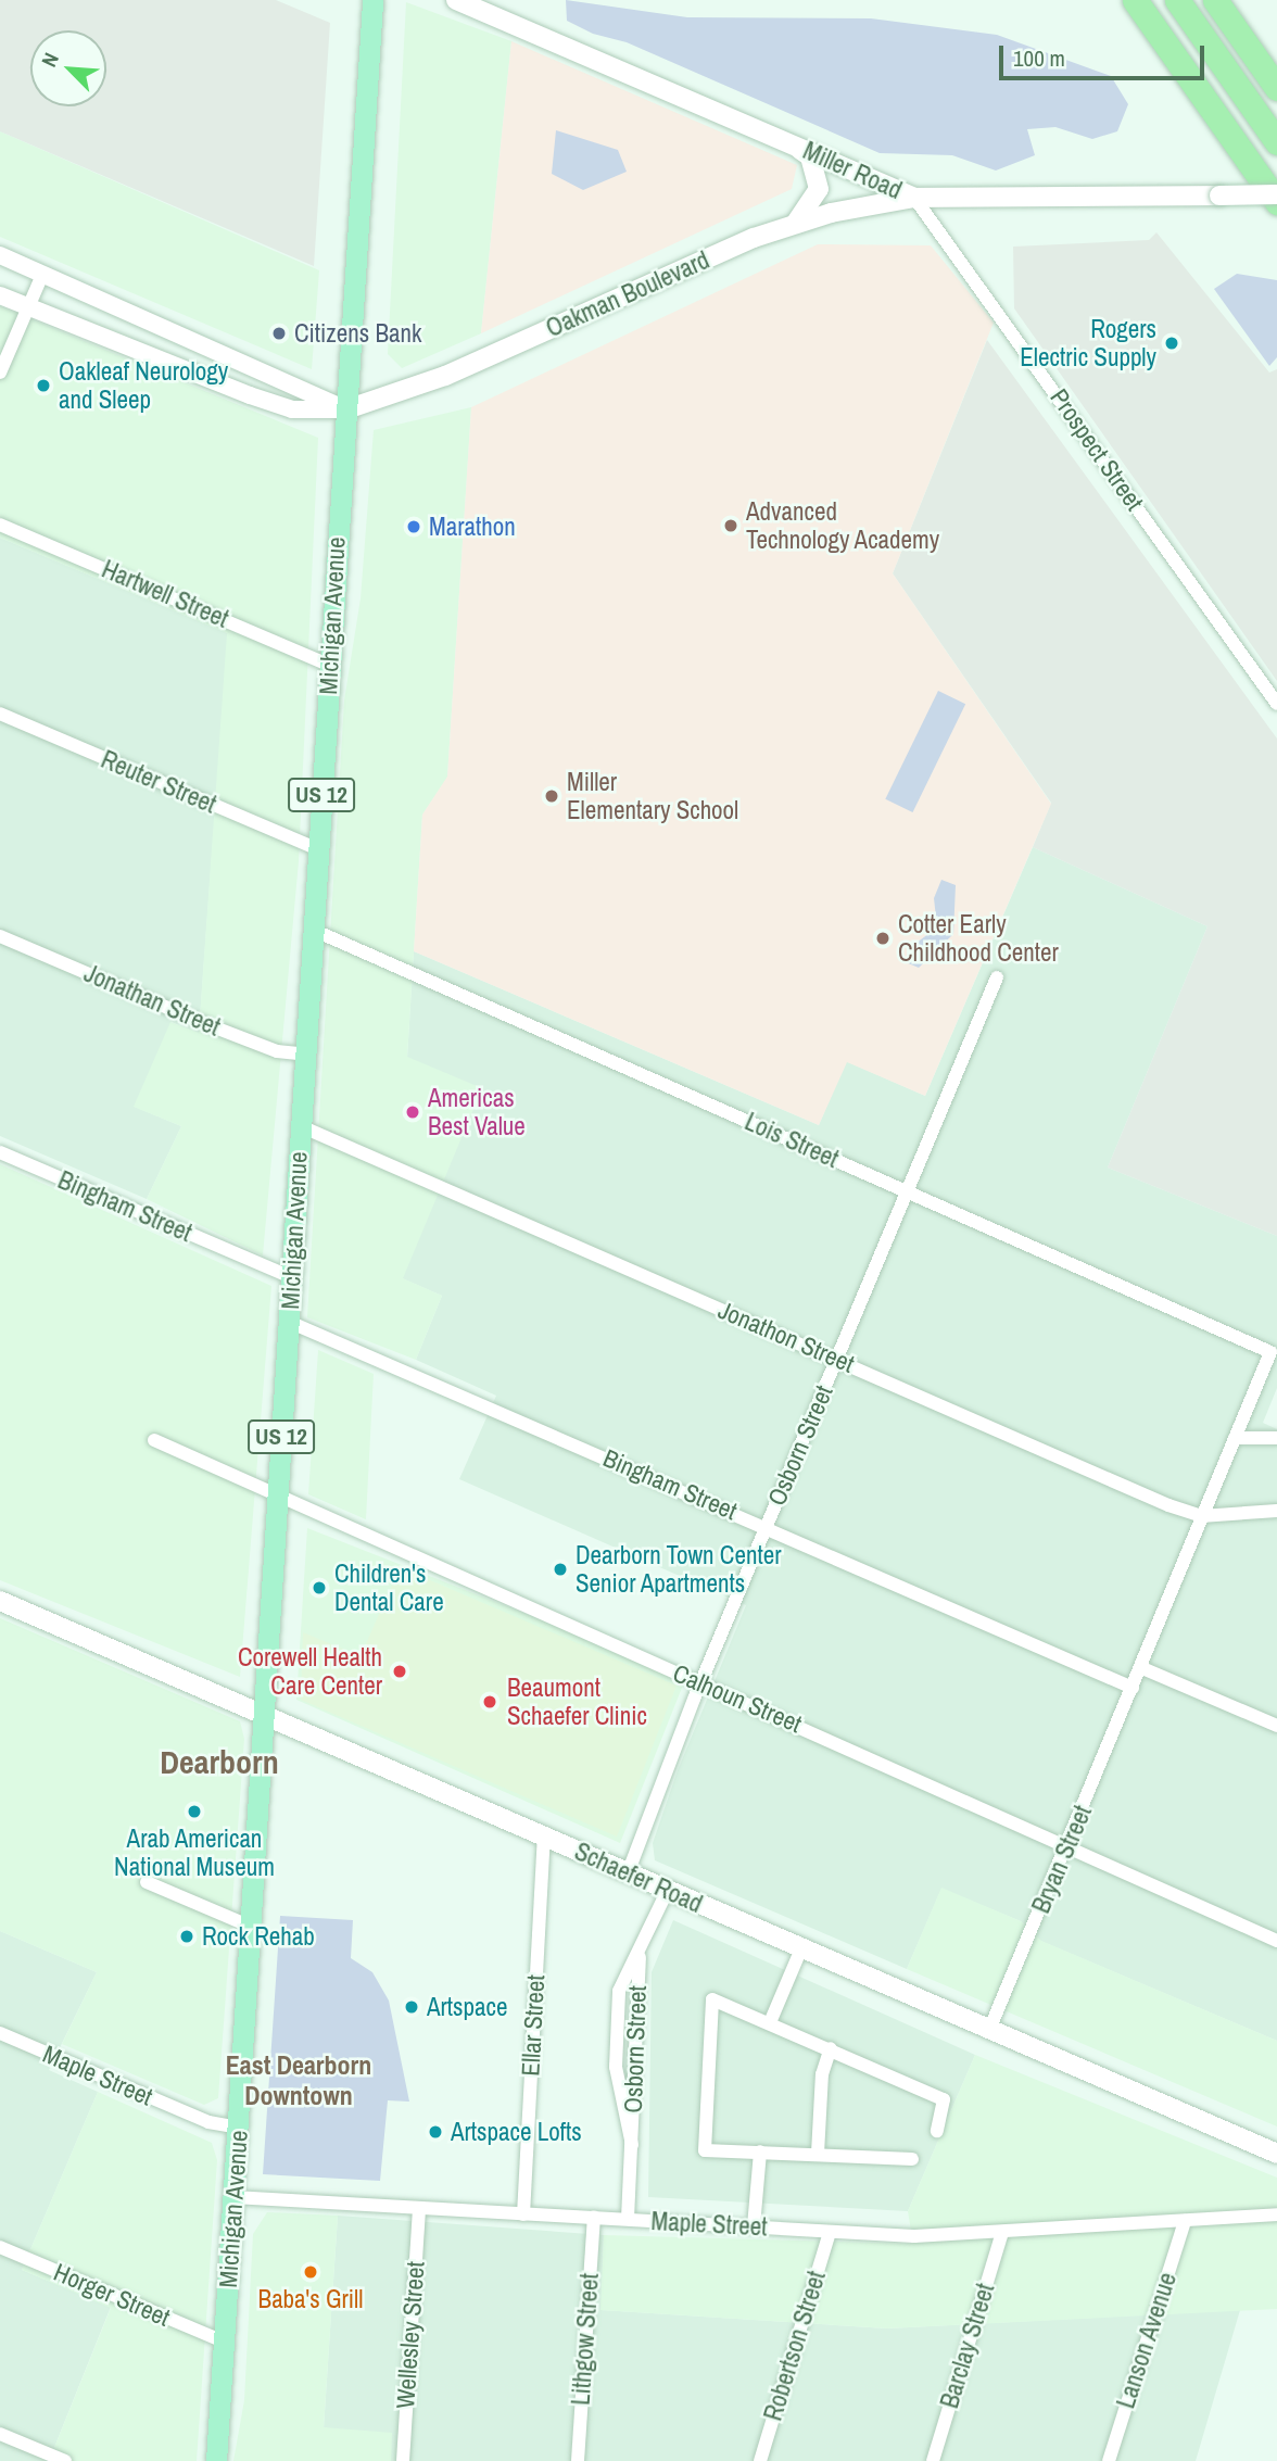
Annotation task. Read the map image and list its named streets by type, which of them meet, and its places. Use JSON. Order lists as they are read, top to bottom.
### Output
{
  "streets": {
    "main road": [
      "Miller Road",
      "Oakman Boulevard",
      "Michigan Avenue",
      "US 12",
      "Schaefer Road"
    ],
    "street": [
      "Prospect Street",
      "Hartwell Street",
      "Reuter Street",
      "Jonathan Street",
      "Lois Street",
      "Bingham Street",
      "Jonathon Street",
      "Osborn Street",
      "Calhoun Street",
      "Bryan Street",
      "Ellar Street",
      "Maple Street",
      "Horger Street",
      "Wellesley Street",
      "Lithgow Street",
      "Lanson Avenue",
      "Robertson Street",
      "Barclay Street"
    ]
  },
  "crossings": [
    ["Miller Road", "Oakman Boulevard"],
    ["Miller Road", "Prospect Street"],
    ["Oakman Boulevard", "Prospect Street"],
    ["Oakman Boulevard", "Michigan Avenue"],
    ["Hartwell Street", "Michigan Avenue"],
    ["Michigan Avenue", "Reuter Street"],
    ["Michigan Avenue", "Jonathan Street"],
    ["Michigan Avenue", "Lois Street"],
    ["Michigan Avenue", "Bingham Street"],
    ["Michigan Avenue", "Jonathon Street"],
    ["Michigan Avenue", "Calhoun Street"],
    ["Michigan Avenue", "Schaefer Road"],
    ["Michigan Avenue", "Maple Street"],
    ["Michigan Avenue", "Horger Street"],
    ["Lois Street", "Osborn Street"],
    ["Bingham Street", "Osborn Street"],
    ["Bingham Street", "Bryan Street"],
    ["Jonathon Street", "Osborn Street"],
    ["Osborn Street", "Calhoun Street"],
    ["Osborn Street", "Schaefer Road"],
    ["Osborn Street", "Maple Street"],
    ["Calhoun Street", "Bryan Street"],
    ["Bryan Street", "Schaefer Road"],
    ["Schaefer Road", "Ellar Street"],
    ["Ellar Street", "Maple Street"],
    ["Maple Street", "Wellesley Street"],
    ["Maple Street", "Lithgow Street"],
    ["Maple Street", "Lanson Avenue"],
    ["Maple Street", "Robertson Street"],
    ["Maple Street", "Barclay Street"]
  ],
  "districts": ["Dearborn", "East Dearborn Downtown"],
  "places": [
    "Citizens Bank",
    "Rogers Electric Supply",
    "Oakleaf Neurology and Sleep",
    "Advanced Technology Academy",
    "Marathon",
    "Miller Elementary School",
    "Cotter Early Childhood Center",
    "Americas Best Value",
    "Dearborn Town Center Senior Apartments",
    "Children's Dental Care",
    "Corewell Health Care Center",
    "Beaumont Schaefer Clinic",
    "Arab American National Museum",
    "Rock Rehab",
    "Artspace",
    "Artspace Lofts",
    "Baba's Grill"
  ],
  "scale_bar": "100 m",
  "north": "top left"
}
